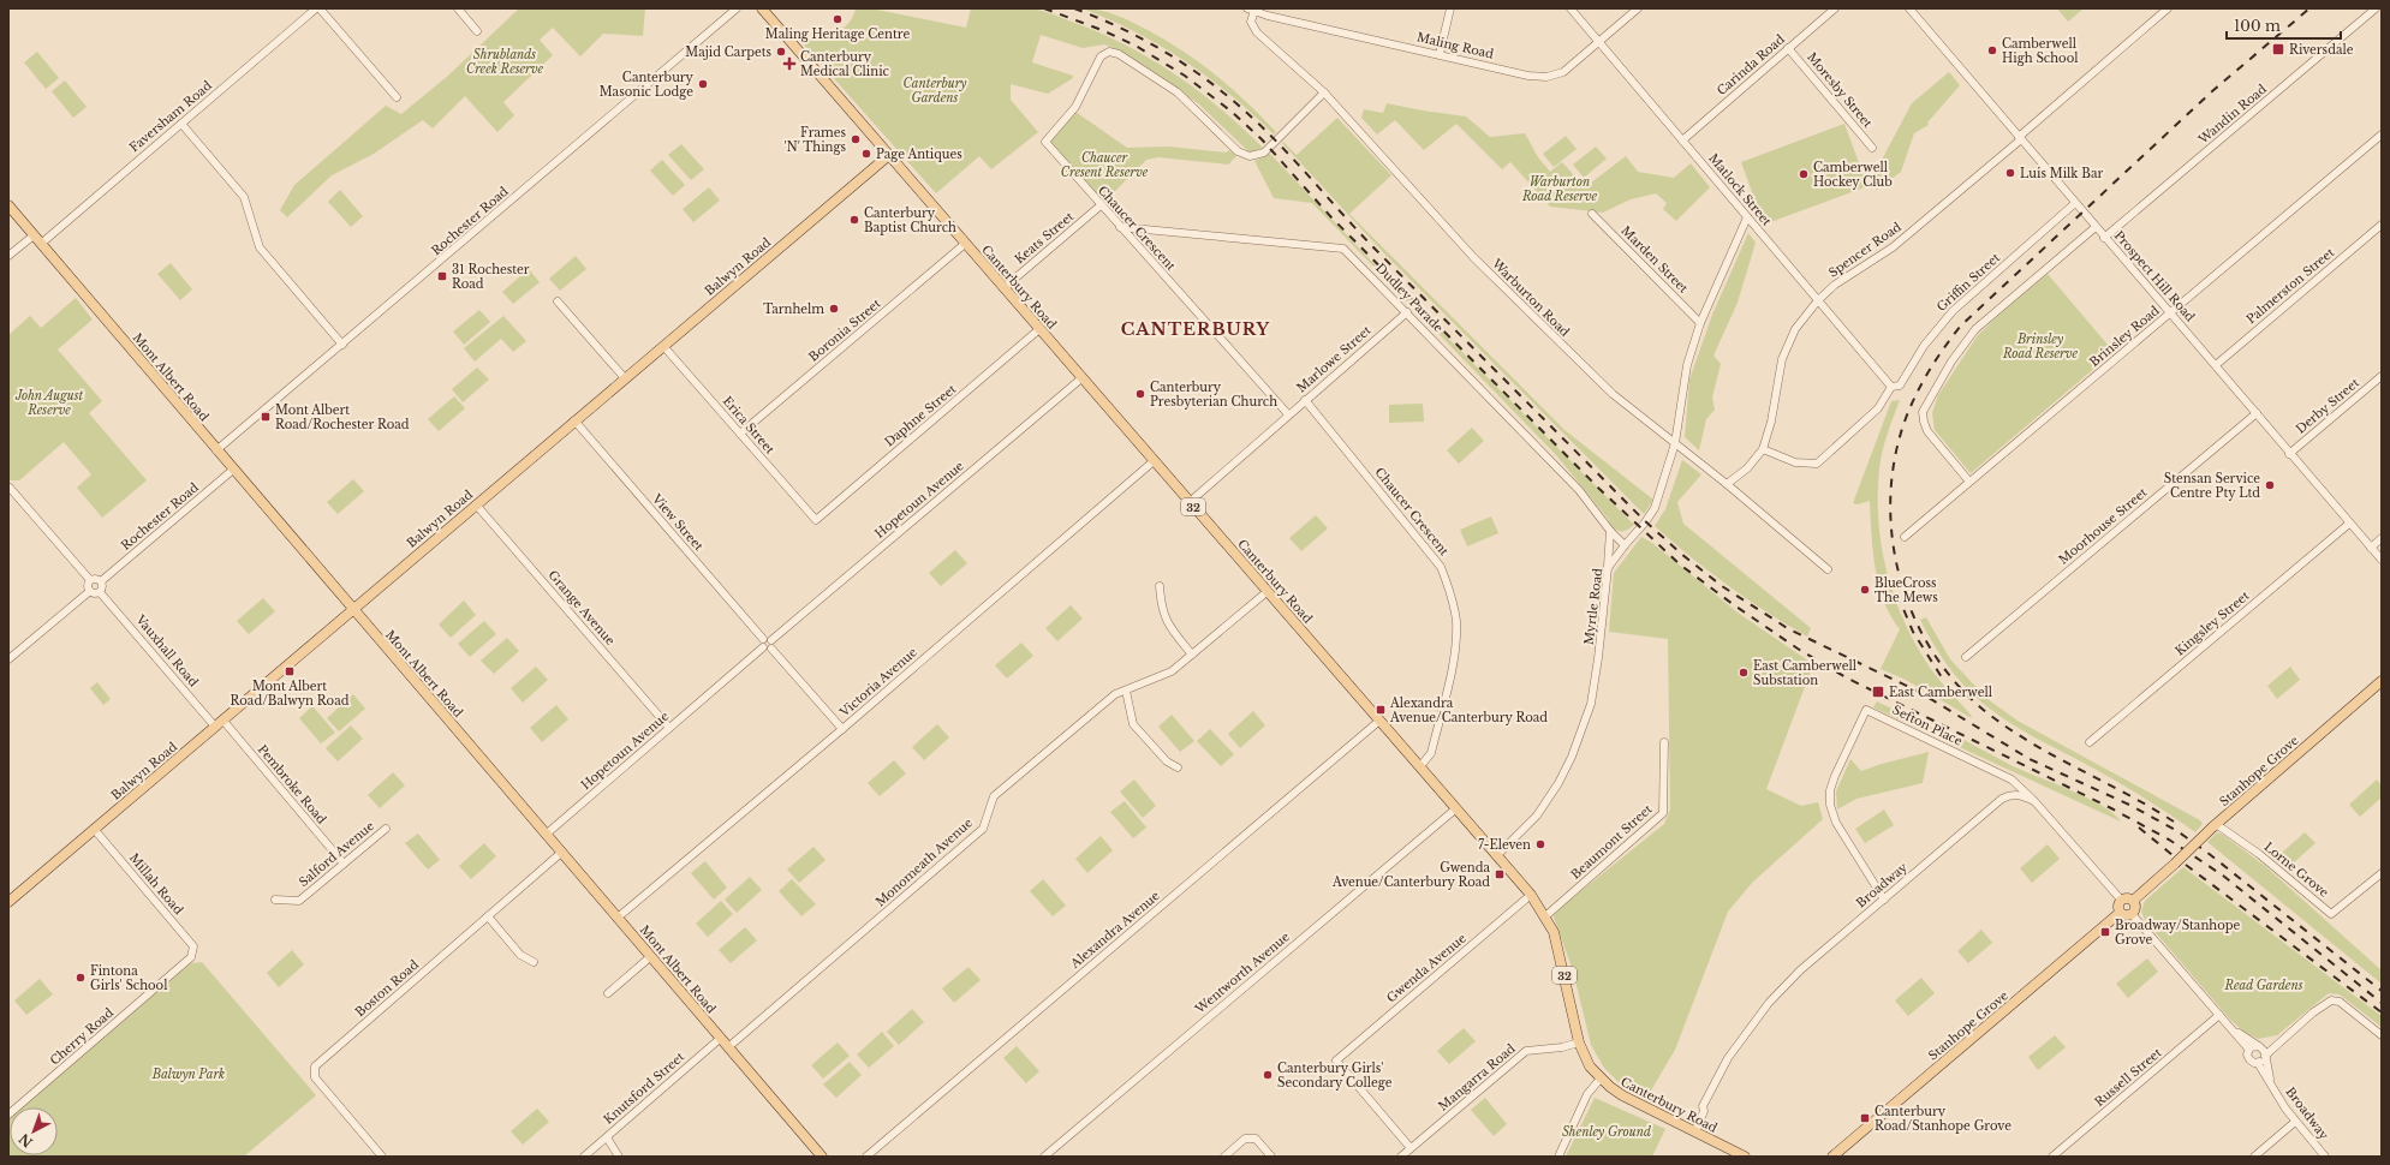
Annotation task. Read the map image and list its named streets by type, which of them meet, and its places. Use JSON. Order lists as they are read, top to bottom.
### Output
{
  "streets": {
    "main road": [
      "Balwyn Road",
      "Canterbury Road",
      "Mont Albert Road",
      "32",
      "Stanhope Grove"
    ],
    "street": [
      "Maling Road",
      "Carinda Road",
      "Moresby Street",
      "Wandin Road",
      "Faversham Road",
      "Matlock Street",
      "Rochester Road",
      "Chaucer Crescent",
      "Keats Street",
      "Spencer Road",
      "Marden Street",
      "Prospect Hill Road",
      "Griffin Street",
      "Palmerston Street",
      "Dudley Parade",
      "Warburton Road",
      "Boronia Street",
      "Brinsley Road",
      "Marlowe Street",
      "Derby Street",
      "Daphne Street",
      "Erica Street",
      "Hopetoun Avenue",
      "View Street",
      "Moorhouse Street",
      "Myrtle Road",
      "Grange Avenue",
      "Kingsley Street",
      "Vauxhall Road",
      "Victoria Avenue",
      "Sefton Place",
      "Pembroke Road",
      "Beaumont Street",
      "Salford Avenue",
      "Monomeath Avenue",
      "Lorne Grove",
      "Millah Road",
      "Broadway",
      "Alexandra Avenue",
      "Gwenda Avenue",
      "Wentworth Avenue",
      "Boston Road",
      "Cherry Road",
      "Mangarra Road",
      "Russell Street",
      "Knutsford Street"
    ]
  },
  "crossings": [
    ["Maling Road", "Matlock Street"],
    ["Maling Road", "Warburton Road"],
    ["Carinda Road", "Moresby Street"],
    ["Carinda Road", "Matlock Street"],
    ["Wandin Road", "Prospect Hill Road"],
    ["Faversham Road", "Mont Albert Road"],
    ["Matlock Street", "Spencer Road"],
    ["Matlock Street", "Griffin Street"],
    ["Matlock Street", "Myrtle Road"],
    ["Rochester Road", "Mont Albert Road"],
    ["Rochester Road", "Vauxhall Road"],
    ["Chaucer Crescent", "Keats Street"],
    ["Chaucer Crescent", "Canterbury Road"],
    ["Chaucer Crescent", "Dudley Parade"],
    ["Chaucer Crescent", "Warburton Road"],
    ["Chaucer Crescent", "Marlowe Street"],
    ["Keats Street", "Canterbury Road"],
    ["Spencer Road", "Prospect Hill Road"],
    ["Spencer Road", "Griffin Street"],
    ["Spencer Road", "Warburton Road"],
    ["Marden Street", "Myrtle Road"],
    ["Balwyn Road", "Canterbury Road"],
    ["Balwyn Road", "Mont Albert Road"],
    ["Balwyn Road", "Erica Street"],
    ["Balwyn Road", "View Street"],
    ["Balwyn Road", "Grange Avenue"],
    ["Balwyn Road", "Vauxhall Road"],
    ["Balwyn Road", "Pembroke Road"],
    ["Balwyn Road", "Millah Road"],
    ["Prospect Hill Road", "Griffin Street"],
    ["Prospect Hill Road", "Palmerston Street"],
    ["Prospect Hill Road", "Brinsley Road"],
    ["Prospect Hill Road", "Derby Street"],
    ["Prospect Hill Road", "Moorhouse Street"],
    ["Prospect Hill Road", "Kingsley Street"],
    ["Canterbury Road", "Boronia Street"],
    ["Canterbury Road", "Marlowe Street"],
    ["Canterbury Road", "Daphne Street"],
    ["Canterbury Road", "Hopetoun Avenue"],
    ["Canterbury Road", "Myrtle Road"],
    ["Canterbury Road", "Victoria Avenue"],
    ["Canterbury Road", "Beaumont Street"],
    ["Canterbury Road", "Monomeath Avenue"],
    ["Canterbury Road", "Broadway"],
    ["Canterbury Road", "Alexandra Avenue"],
    ["Canterbury Road", "Gwenda Avenue"],
    ["Canterbury Road", "Wentworth Avenue"],
    ["Canterbury Road", "Mangarra Road"],
    ["Dudley Parade", "Marlowe Street"],
    ["Dudley Parade", "Myrtle Road"],
    ["Warburton Road", "Myrtle Road"],
    ["Boronia Street", "Erica Street"],
    ["Mont Albert Road", "Hopetoun Avenue"],
    ["Mont Albert Road", "Victoria Avenue"],
    ["Mont Albert Road", "Monomeath Avenue"],
    ["Mont Albert Road", "Boston Road"],
    ["Mont Albert Road", "Knutsford Street"],
    ["Daphne Street", "Erica Street"],
    ["Hopetoun Avenue", "View Street"],
    ["Hopetoun Avenue", "Grange Avenue"],
    ["Vauxhall Road", "Pembroke Road"],
    ["Sefton Place", "Broadway"],
    ["Stanhope Grove", "Lorne Grove"],
    ["Stanhope Grove", "Broadway"],
    ["Pembroke Road", "Salford Avenue"],
    ["Millah Road", "Cherry Road"],
    ["Broadway", "Russell Street"],
    ["Gwenda Avenue", "Mangarra Road"]
  ],
  "districts": ["CANTERBURY"],
  "parks": [
    "Shrublands Creek Reserve",
    "Canterbury Gardens",
    "Chaucer Cresent Reserve",
    "Warburton Road Reserve",
    "Brinsley Road Reserve",
    "John August Reserve",
    "Read Gardens",
    "Balwyn Park",
    "Shenley Ground"
  ],
  "places": {
    "other": [
      "Maling Heritage Centre",
      "Camberwell High School",
      "Majid Carpets",
      "Canterbury Masonic Lodge",
      "Frames 'N' Things",
      "Page Antiques",
      "Luis Milk Bar",
      "Camberwell Hockey Club",
      "Canterbury Baptist Church",
      "Tarnhelm",
      "Canterbury Presbyterian Church",
      "Stensan Service Centre Pty Ltd",
      "BlueCross The Mews",
      "East Camberwell Substation",
      "7-Eleven",
      "Fintona Girls' School",
      "Canterbury Girls' Secondary College"
    ],
    "transit": [
      "Riversdale",
      "31 Rochester Road",
      "Mont Albert Road/Rochester Road",
      "Mont Albert Road/Balwyn Road",
      "East Camberwell",
      "Alexandra Avenue/Canterbury Road",
      "Gwenda Avenue/Canterbury Road",
      "Broadway/Stanhope Grove",
      "Canterbury Road/Stanhope Grove"
    ],
    "health": ["Canterbury Medical Clinic"]
  },
  "scale_bar": "100 m",
  "north": "bottom left"
}
